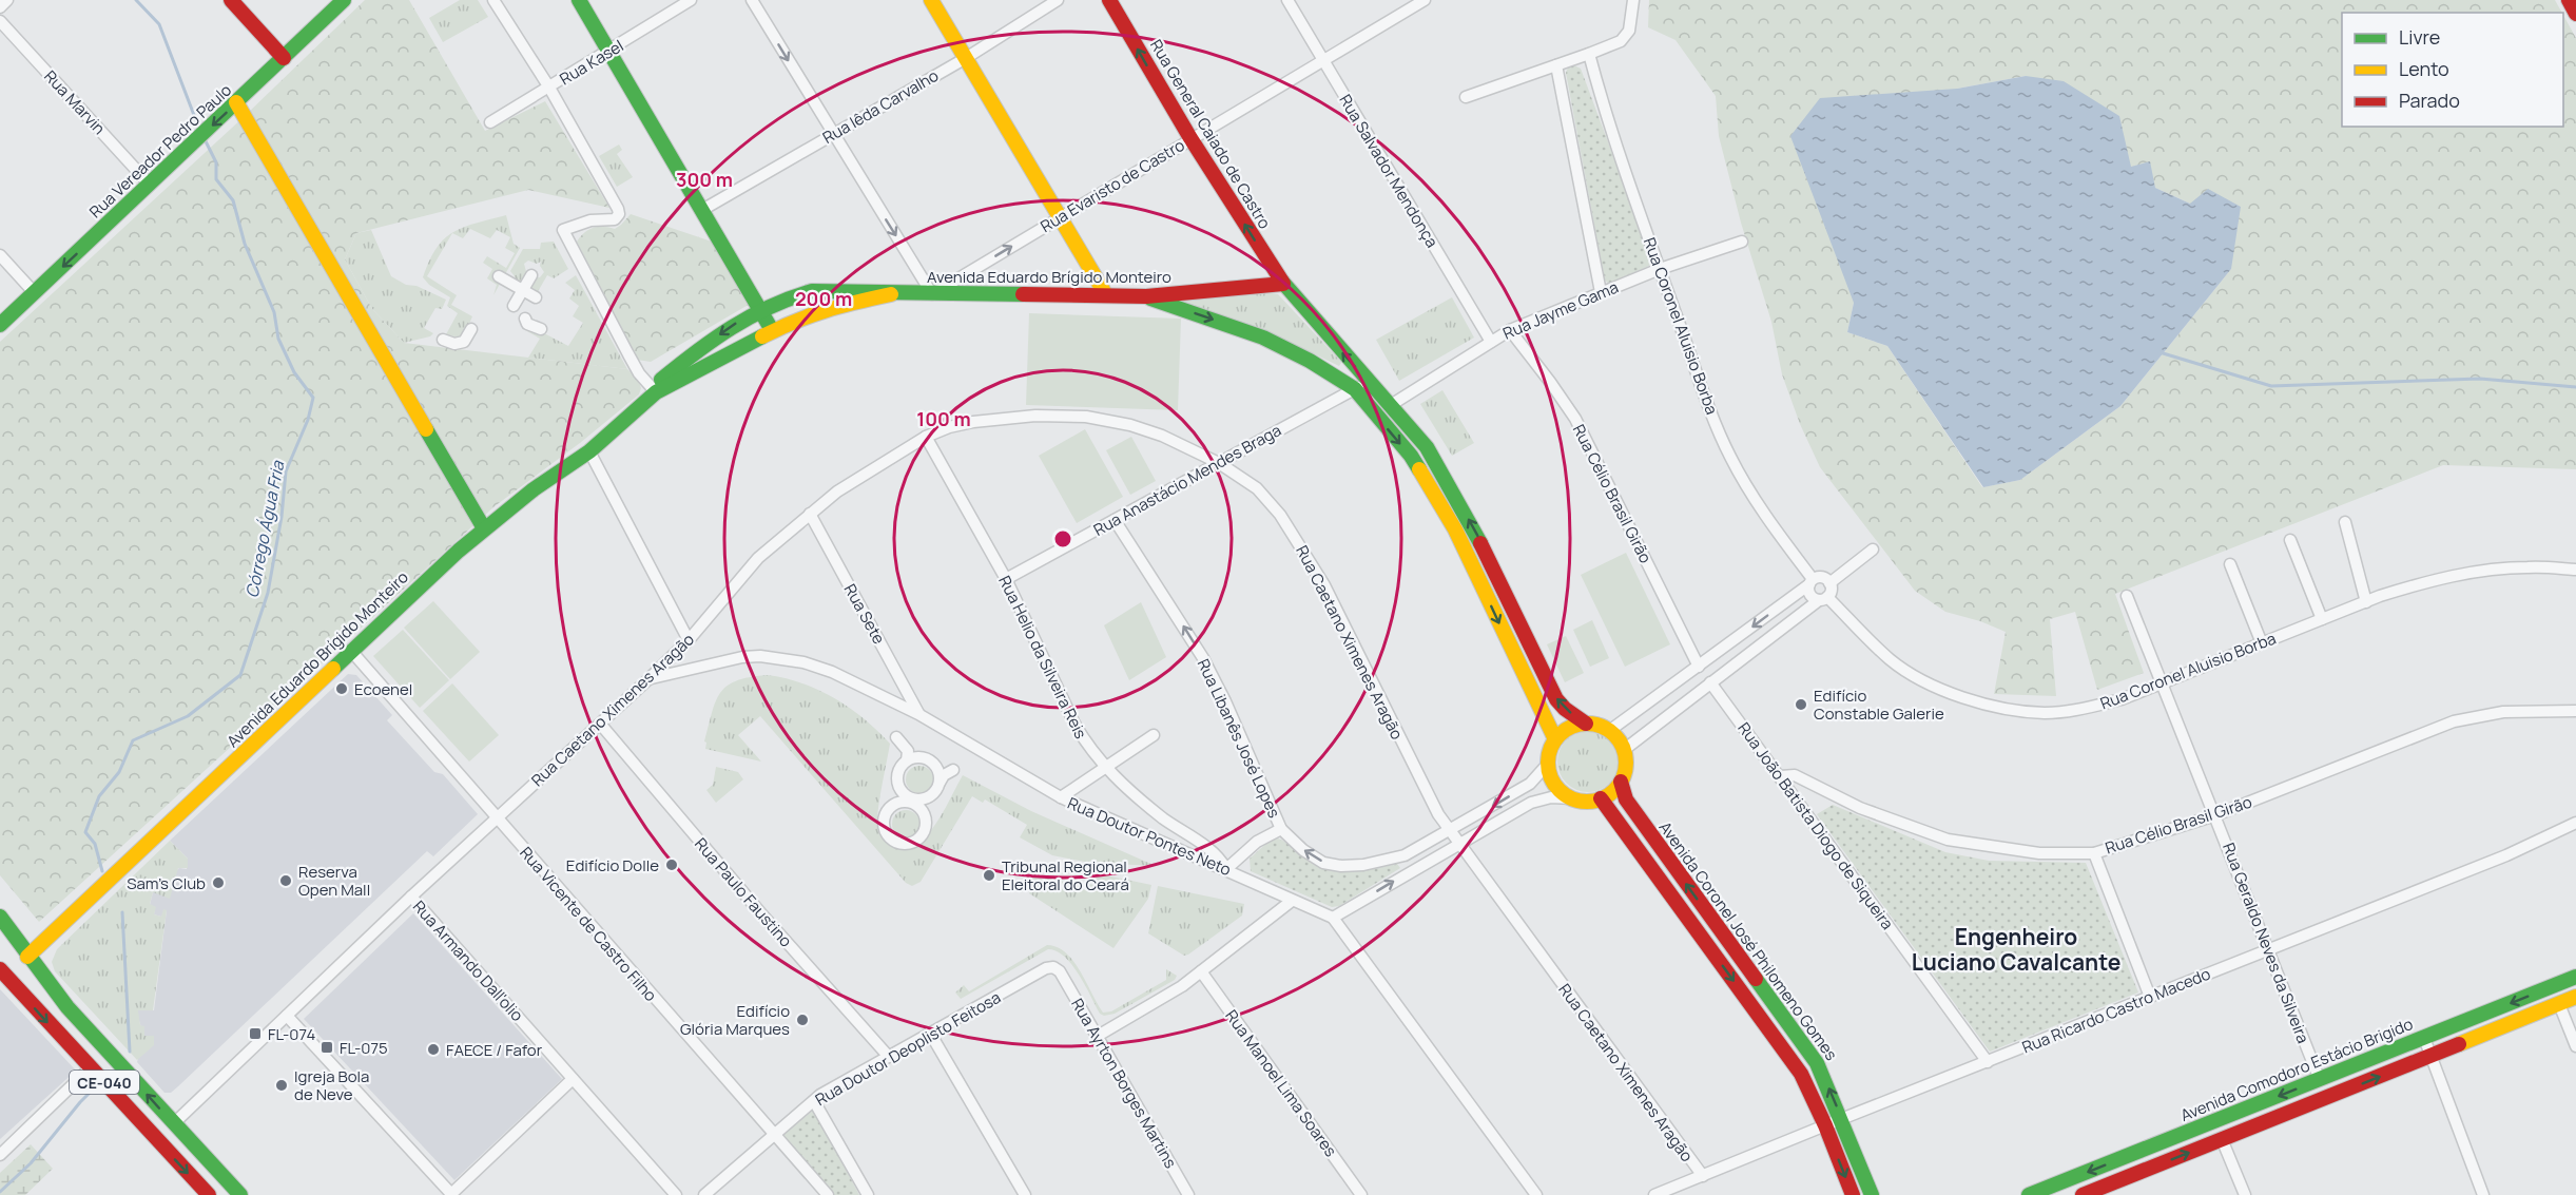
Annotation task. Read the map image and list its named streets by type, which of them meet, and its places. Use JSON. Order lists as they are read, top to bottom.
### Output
{
  "streets": {
    "main road": [
      "Rua General Caiado de Castro",
      "Rua Vereador Pedro Paulo",
      "Avenida Eduardo Brígido Monteiro",
      "Avenida Coronel José Philomeno Gomes",
      "Avenida Comodoro Estácio Brigido",
      "CE-040"
    ],
    "street": [
      "Rua Kasel",
      "Rua Marvin",
      "Rua Iêda Carvalho",
      "Rua Salvador Mendonça",
      "Rua Evaristo de Castro",
      "Rua Jayme Gama",
      "Rua Coronel Aluisio Borba",
      "Rua Anastácio Mendes Braga",
      "Rua Célio Brasil Girão",
      "Rua Sete",
      "Rua Caetano Ximenes Aragão",
      "Rua Helio da Silveira Reis",
      "Rua Libanês José Lopes",
      "Rua João Batista Diogo de Siqueira",
      "Rua Doutor Pontes Neto",
      "Rua Paulo Faustino",
      "Rua Vicente de Castro Filho",
      "Rua Geraldo Neves da Silveira",
      "Rua Armando Dall'olio",
      "Rua Ricardo Castro Macedo",
      "Rua Doutor Deoplisto Feitosa",
      "Rua Ayrton Borges Martins",
      "Rua Manoel Lima Soares"
    ]
  },
  "crossings": [
    ["Rua Marvin", "Rua Vereador Pedro Paulo"],
    ["Rua General Caiado de Castro", "Rua Evaristo de Castro"],
    ["Rua General Caiado de Castro", "Avenida Eduardo Brígido Monteiro"],
    ["Rua Salvador Mendonça", "Rua Evaristo de Castro"],
    ["Rua Salvador Mendonça", "Rua Jayme Gama"],
    ["Rua Evaristo de Castro", "Avenida Eduardo Brígido Monteiro"],
    ["Avenida Eduardo Brígido Monteiro", "Rua Vicente de Castro Filho"],
    ["Avenida Eduardo Brígido Monteiro", "CE-040"],
    ["Rua Jayme Gama", "Rua Coronel Aluisio Borba"],
    ["Rua Jayme Gama", "Rua Célio Brasil Girão"],
    ["Rua Coronel Aluisio Borba", "Rua Geraldo Neves da Silveira"],
    ["Rua Anastácio Mendes Braga", "Rua Caetano Ximenes Aragão"],
    ["Rua Anastácio Mendes Braga", "Rua Helio da Silveira Reis"],
    ["Rua Anastácio Mendes Braga", "Rua Libanês José Lopes"],
    ["Rua Célio Brasil Girão", "Rua João Batista Diogo de Siqueira"],
    ["Rua Célio Brasil Girão", "Rua Geraldo Neves da Silveira"],
    ["Rua Sete", "Rua Caetano Ximenes Aragão"],
    ["Rua Sete", "Rua Doutor Pontes Neto"],
    ["Rua Caetano Ximenes Aragão", "Rua Helio da Silveira Reis"],
    ["Rua Caetano Ximenes Aragão", "Rua Doutor Pontes Neto"],
    ["Rua Caetano Ximenes Aragão", "Rua Paulo Faustino"],
    ["Rua Caetano Ximenes Aragão", "Rua Vicente de Castro Filho"],
    ["Rua Caetano Ximenes Aragão", "Rua Armando Dall'olio"],
    ["Rua Caetano Ximenes Aragão", "Rua Ricardo Castro Macedo"],
    ["Rua Caetano Ximenes Aragão", "CE-040"],
    ["Rua Helio da Silveira Reis", "Rua Doutor Pontes Neto"],
    ["Rua João Batista Diogo de Siqueira", "Rua Ricardo Castro Macedo"],
    ["Rua Paulo Faustino", "Rua Doutor Deoplisto Feitosa"],
    ["Rua Vicente de Castro Filho", "Rua Doutor Deoplisto Feitosa"],
    ["Avenida Coronel José Philomeno Gomes", "Rua Ricardo Castro Macedo"],
    ["Rua Geraldo Neves da Silveira", "Rua Ricardo Castro Macedo"],
    ["Rua Geraldo Neves da Silveira", "Avenida Comodoro Estácio Brigido"],
    ["Rua Doutor Deoplisto Feitosa", "Rua Ayrton Borges Martins"]
  ],
  "one_way": ["Rua General Caiado de Castro", "Rua Vereador Pedro Paulo", "Rua Libanês José Lopes"],
  "districts": ["Engenheiro Luciano Cavalcante"],
  "water": ["Córrego Água Fria"],
  "places": {
    "other": [
      "Ecoenel",
      "Edifício Constable Galerie",
      "Edifício Dolle",
      "Tribunal Regional Eleitoral do Ceará",
      "Reserva Open Mall",
      "Sam's Club",
      "Edifício Glória Marques",
      "FAECE / Fafor",
      "Igreja Bola de Neve"
    ],
    "transit": ["FL-074", "FL-075"]
  },
  "legend": ["Livre", "Lento", "Parado"],
  "rings": ["300 m", "200 m", "100 m"]
}
